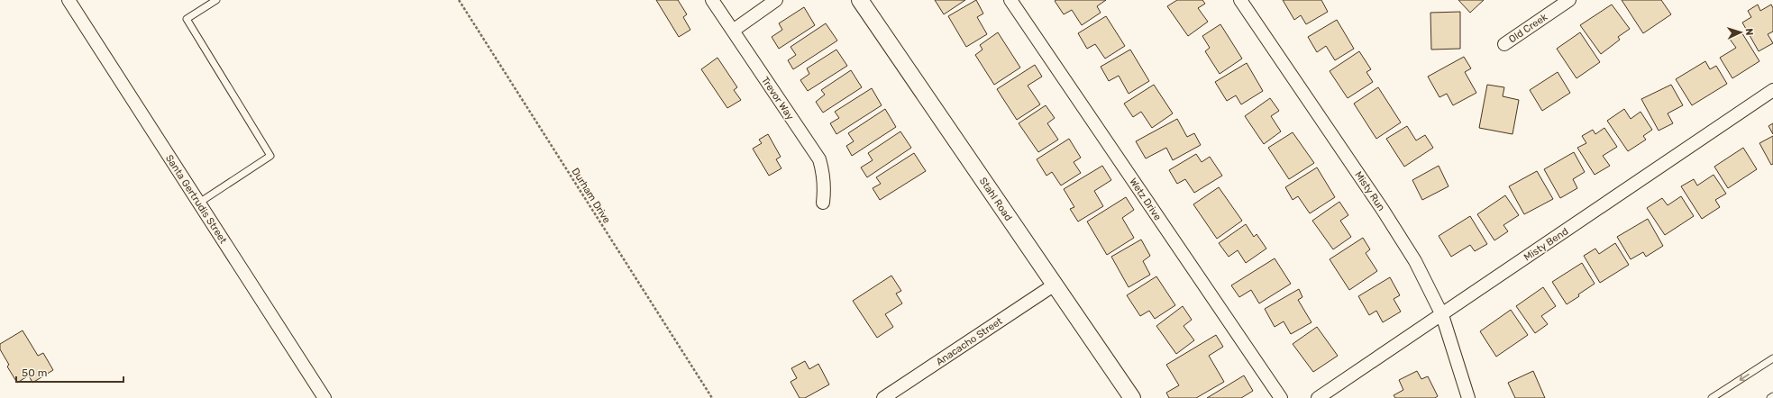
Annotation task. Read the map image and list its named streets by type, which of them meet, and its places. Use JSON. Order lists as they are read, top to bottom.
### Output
{
  "streets": {
    "street": [
      "Old Creek",
      "Trevor Way",
      "Misty Run",
      "Santa Gertrudis Street",
      "Stahl Road",
      "Wetz Drive",
      "Misty Bend",
      "Anacacho Street"
    ],
    "path": ["Durham Drive"]
  },
  "crossings": [
    ["Misty Run", "Misty Bend"],
    ["Stahl Road", "Anacacho Street"]
  ],
  "scale_bar": "50 m",
  "north": "right"
}
